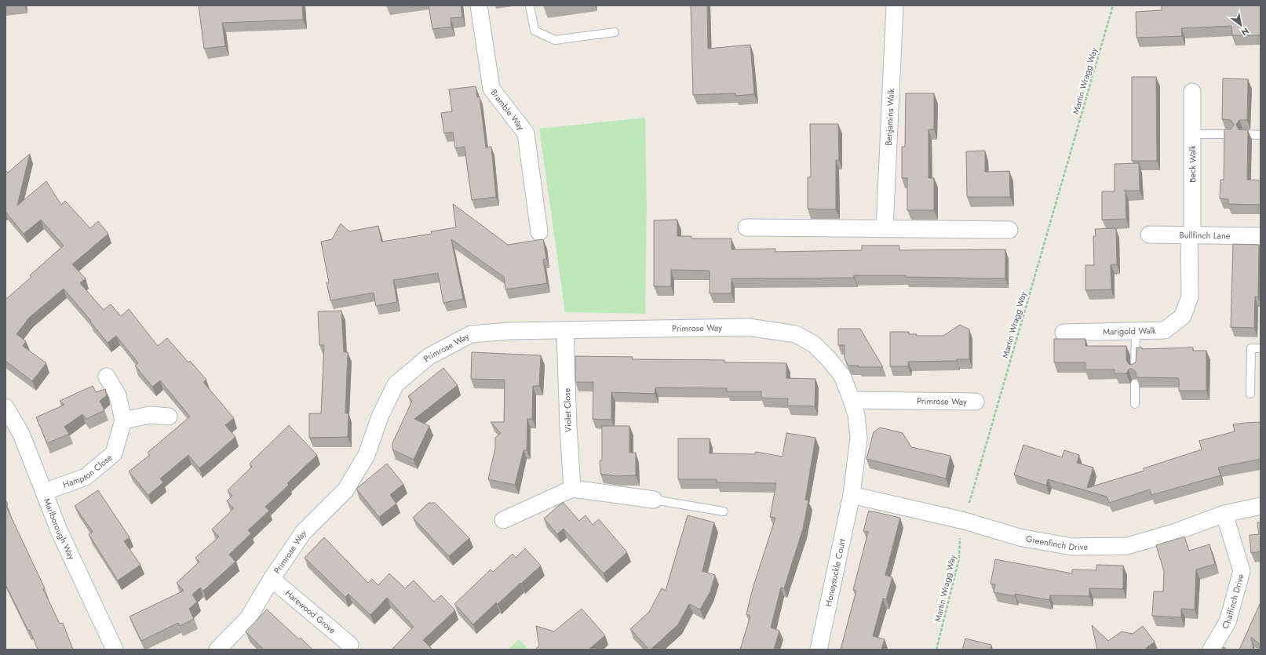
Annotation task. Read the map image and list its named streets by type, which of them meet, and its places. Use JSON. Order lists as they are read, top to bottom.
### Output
{
  "streets": {
    "street": [
      "Bramble Way",
      "Benjamins Walk",
      "Beck Walk",
      "Bullfinch Lane",
      "Primrose Way",
      "Marigold Walk",
      "Violet Close",
      "Hampton Close",
      "Marlborough Way",
      "Greenfinch Drive",
      "Honeysuckle Court",
      "Chaffinch Drive",
      "Harewood Grove"
    ],
    "path": ["Martin Wragg Way"]
  },
  "crossings": [
    ["Martin Wragg Way", "Greenfinch Drive"],
    ["Beck Walk", "Bullfinch Lane"],
    ["Beck Walk", "Marigold Walk"],
    ["Bullfinch Lane", "Marigold Walk"],
    ["Primrose Way", "Violet Close"],
    ["Primrose Way", "Greenfinch Drive"],
    ["Primrose Way", "Honeysuckle Court"],
    ["Primrose Way", "Harewood Grove"],
    ["Hampton Close", "Marlborough Way"],
    ["Greenfinch Drive", "Honeysuckle Court"],
    ["Greenfinch Drive", "Chaffinch Drive"]
  ],
  "north": "bottom right"
}
